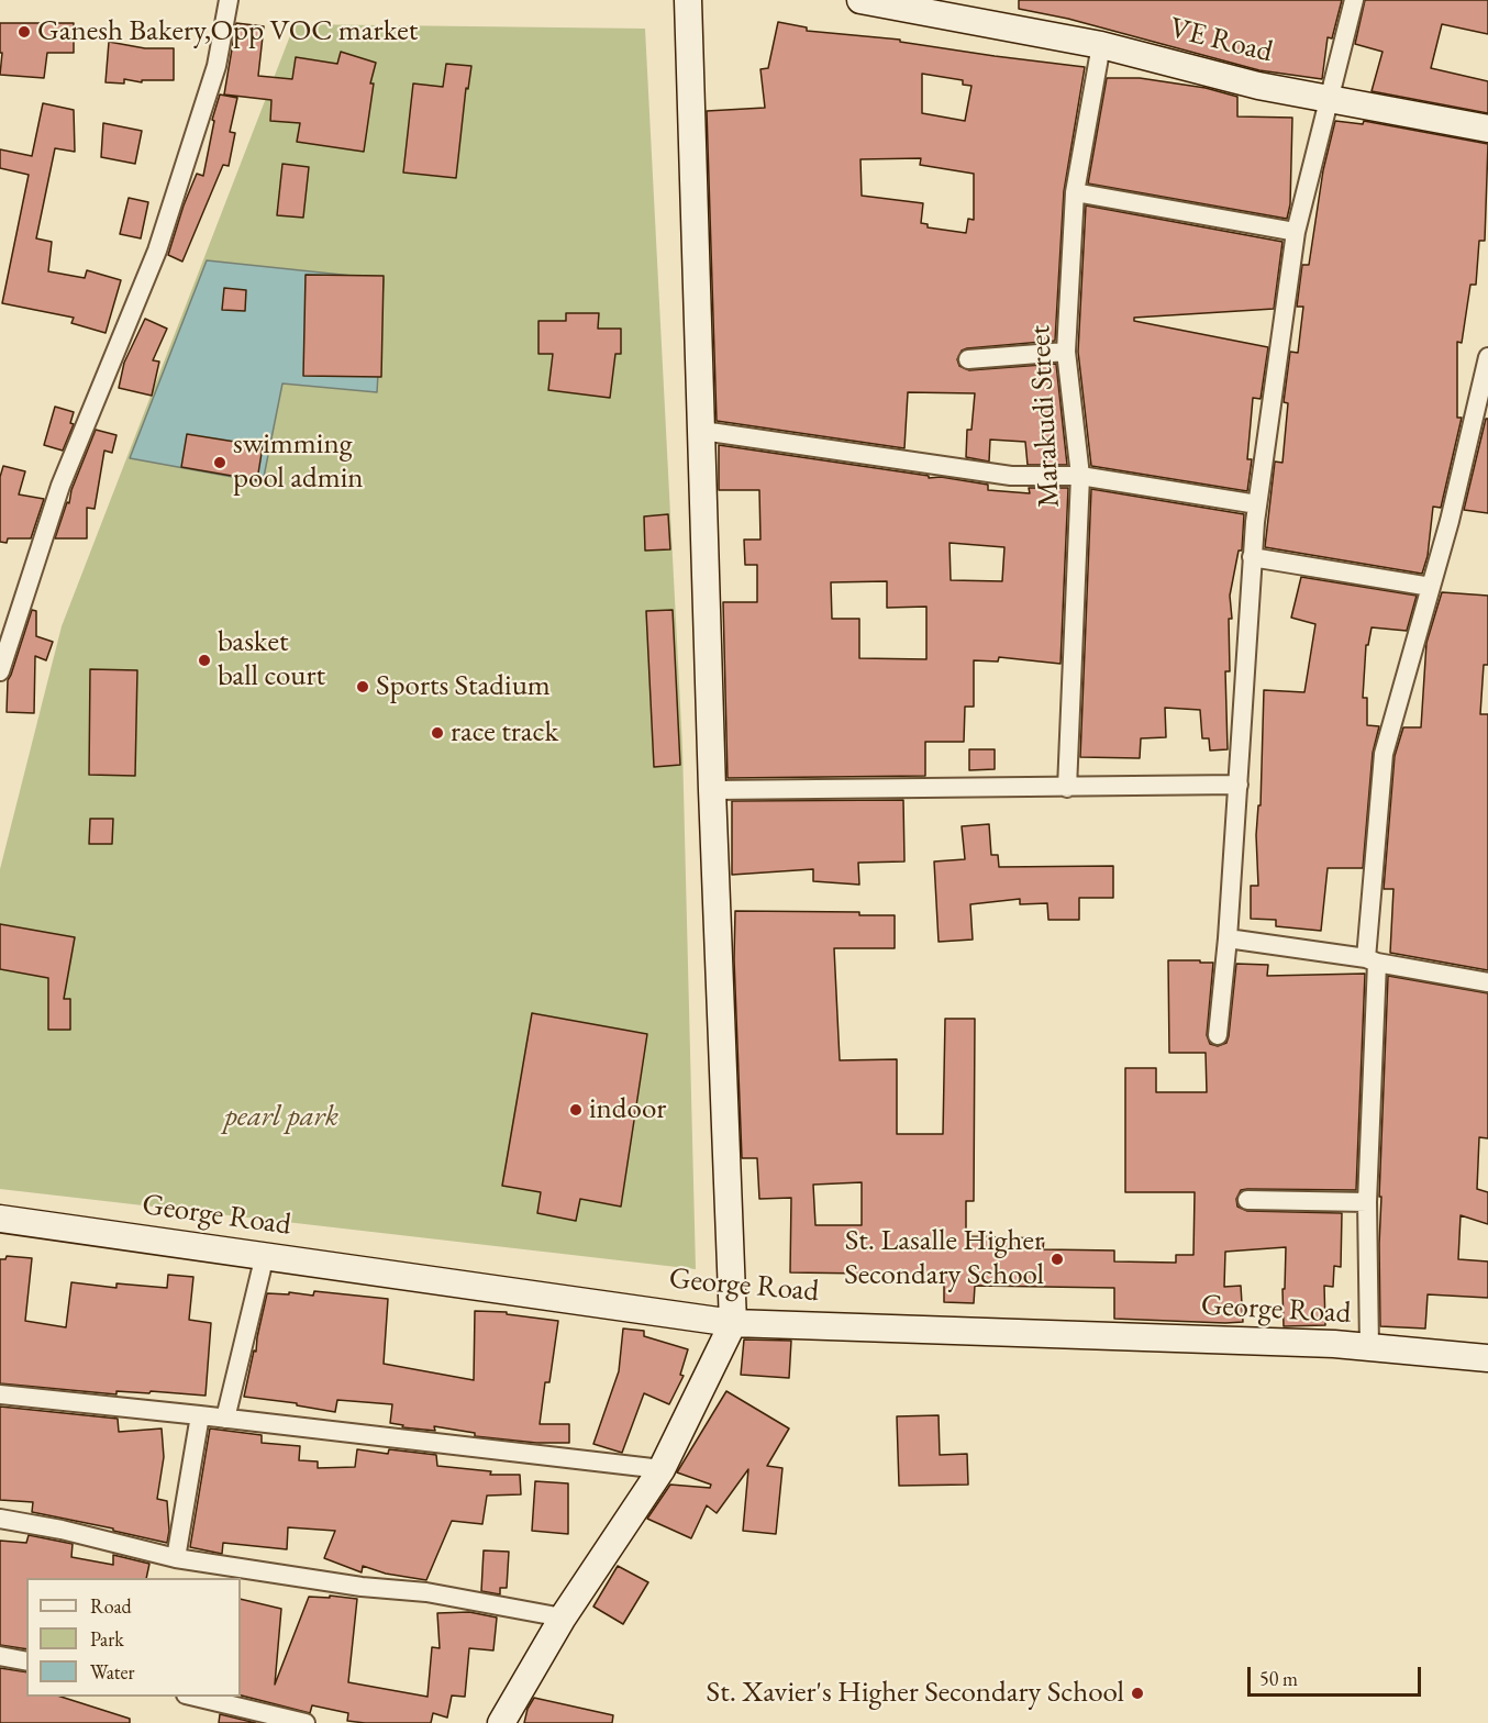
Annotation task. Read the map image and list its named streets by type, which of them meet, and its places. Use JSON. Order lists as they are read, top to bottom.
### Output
{
  "streets": {
    "main road": ["VE Road", "George Road"],
    "street": ["Marakudi Street"]
  },
  "crossings": [
    ["VE Road", "Marakudi Street"]
  ],
  "parks": ["pearl park"],
  "places": [
    "Ganesh Bakery,Opp VOC market",
    "swimming pool admin",
    "basket ball court",
    "Sports Stadium",
    "race track",
    "indoor",
    "St. Lasalle Higher Secondary School",
    "St. Xavier's Higher Secondary School"
  ],
  "legend": ["Road", "Park", "Water"],
  "scale_bar": "50 m"
}
